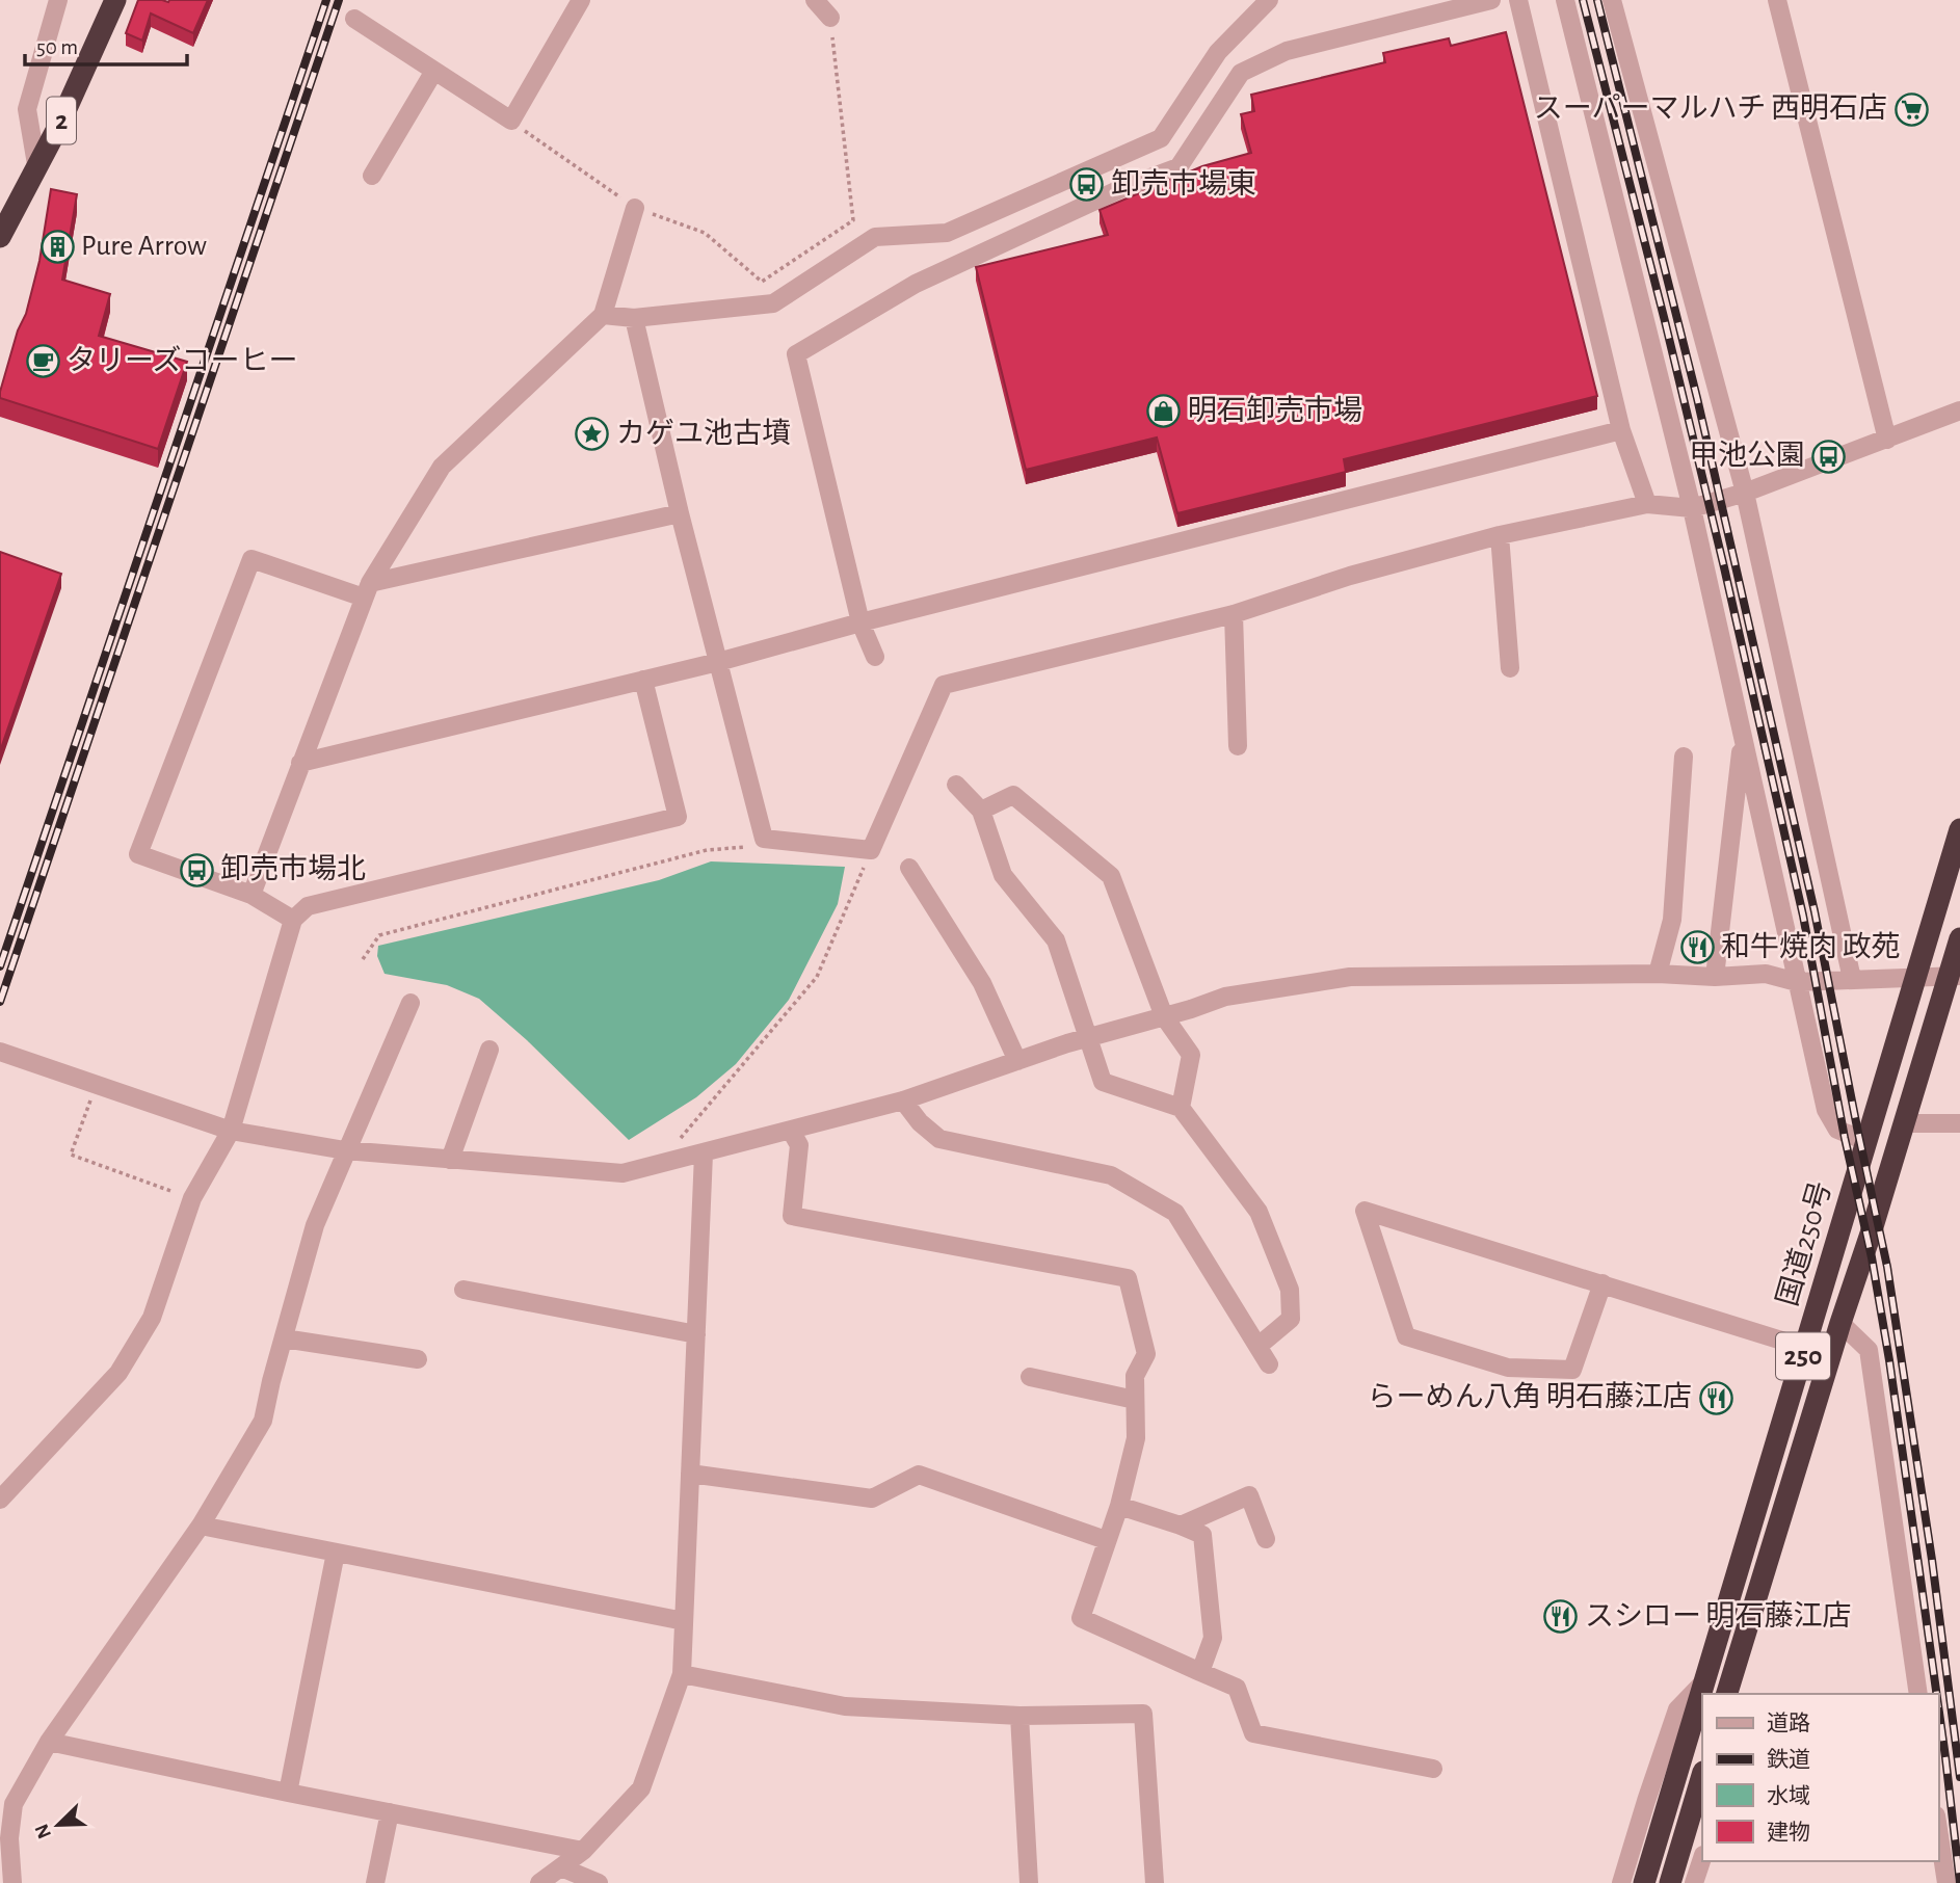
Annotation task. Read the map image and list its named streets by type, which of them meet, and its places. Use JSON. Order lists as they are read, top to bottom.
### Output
{
  "streets": {
    "highway": ["2", "国道250号", "250"]
  },
  "places": {
    "supermarket": ["スーパーマルハチ 西明石店"],
    "bus stop": ["卸売市場東", "甲池公園", "卸売市場北"],
    "building": ["Pure Arrow"],
    "cafe": ["タリーズコーヒー"],
    "shop": ["明石卸売市場"],
    "place": ["カゲユ池古墳"],
    "restaurant": ["和牛焼肉 政苑", "らーめん八角 明石藤江店", "スシロー 明石藤江店"]
  },
  "legend": [
    "道路",
    "鉄道",
    "水域",
    "建物"
  ],
  "scale_bar": "50 m",
  "north": "bottom left"
}
